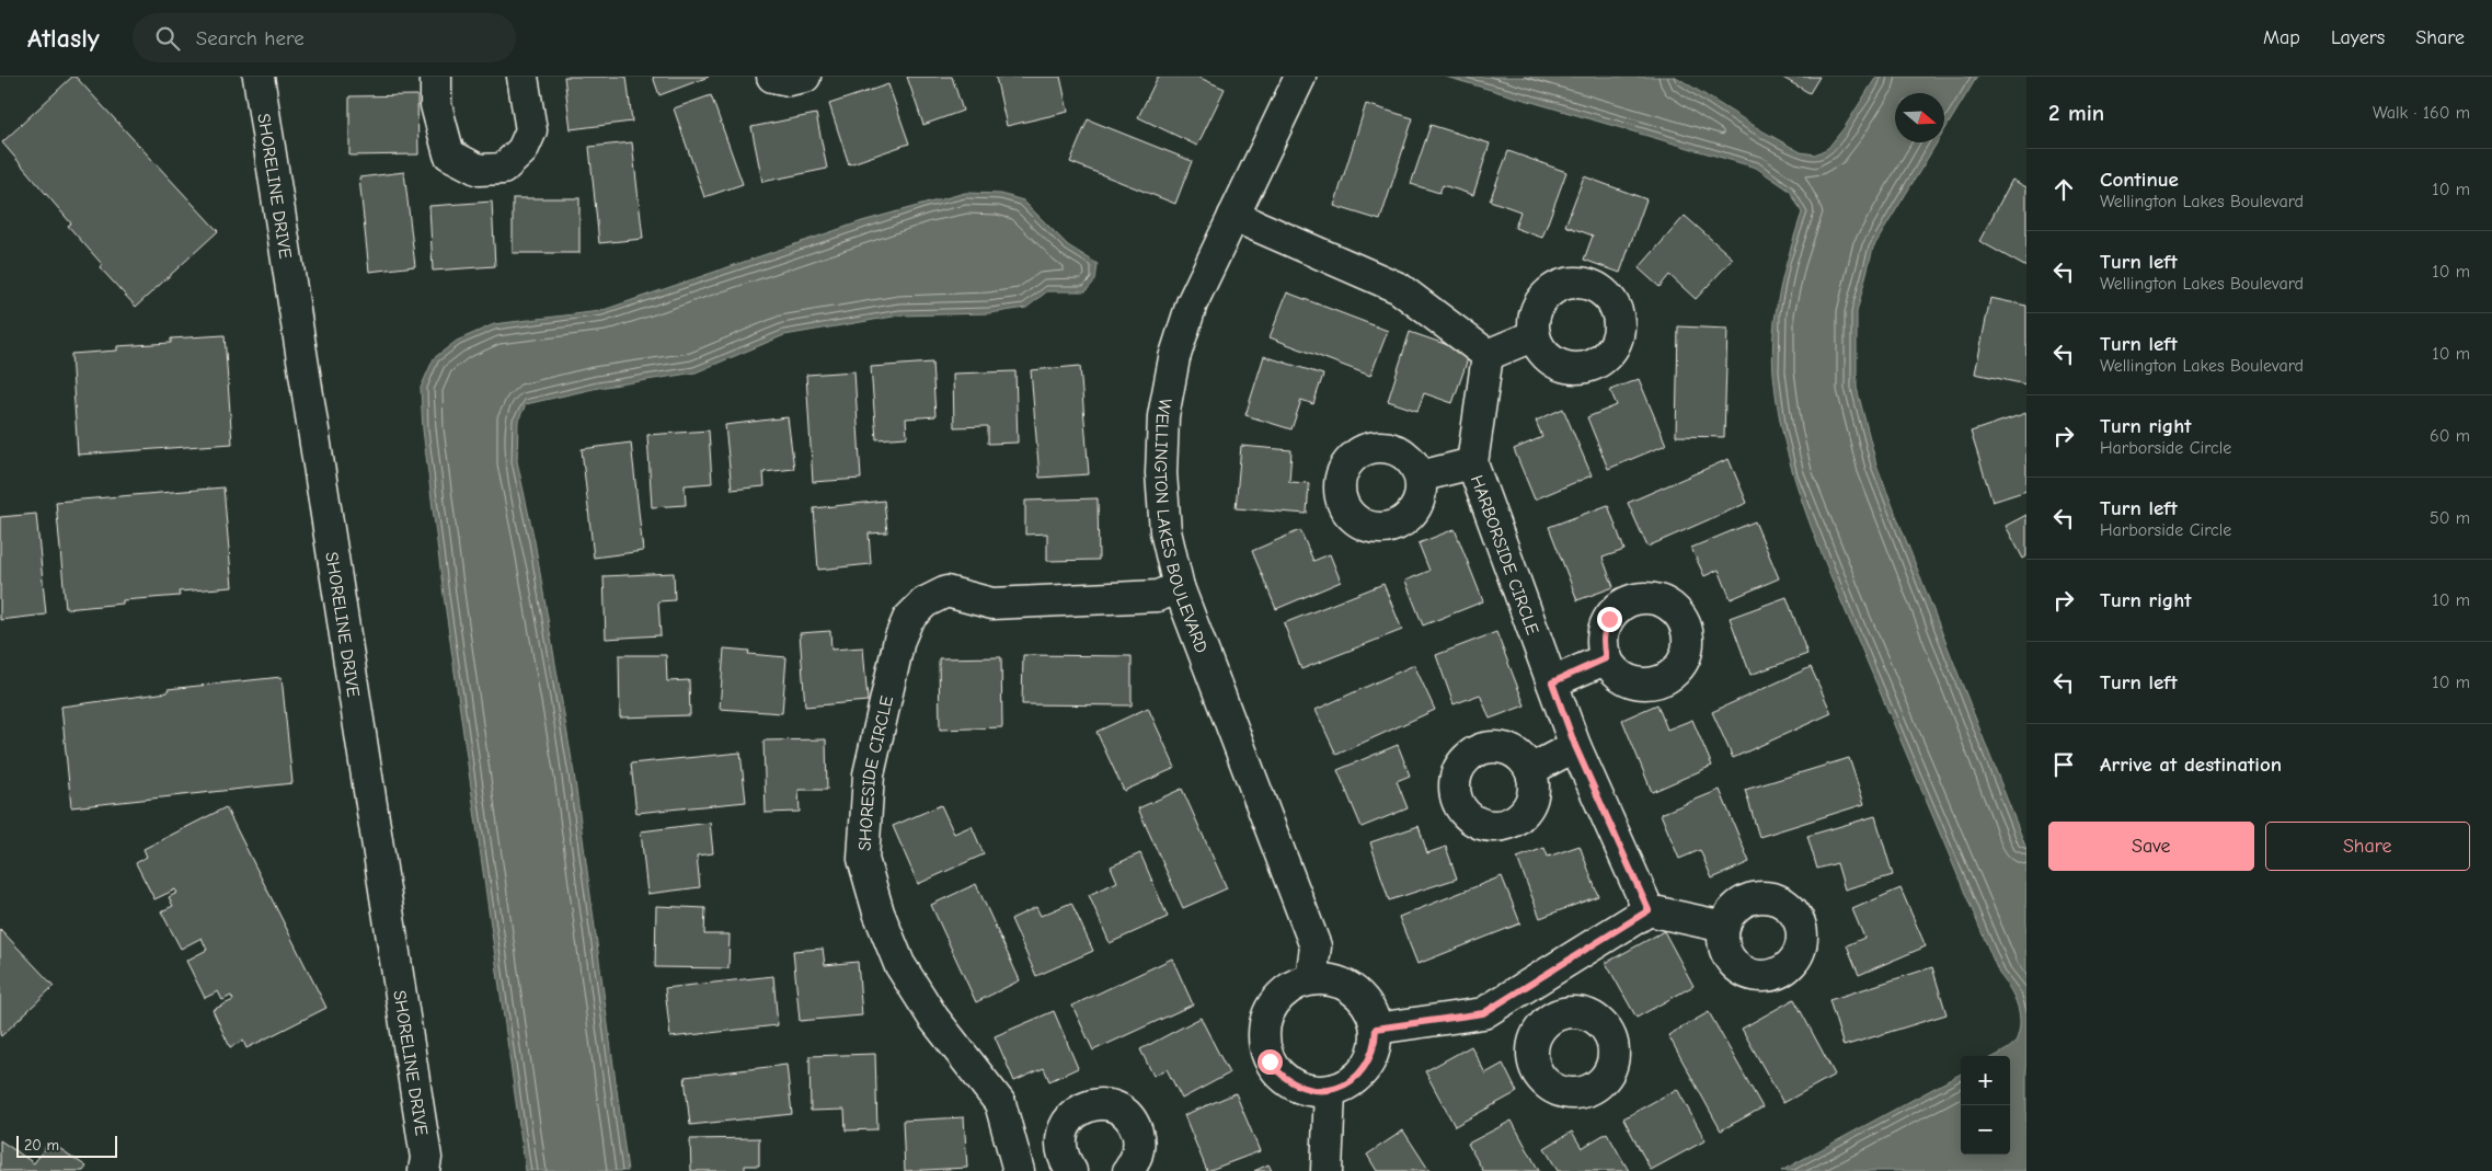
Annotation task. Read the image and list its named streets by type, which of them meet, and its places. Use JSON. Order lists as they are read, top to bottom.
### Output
{
  "streets": {
    "street": [
      "SHORELINE DRIVE",
      "WELLINGTON LAKES BOULEVARD",
      "HARBORSIDE CIRCLE",
      "SHORESIDE CIRCLE"
    ]
  },
  "crossings": [
    ["WELLINGTON LAKES BOULEVARD", "SHORESIDE CIRCLE"]
  ],
  "scale_bar": "20 m",
  "north": "right",
  "page": {
    "header": "Atlasly",
    "search": "Search here",
    "nav": ["Map", "Layers", "Share"],
    "heading": ["2 min", "Walk · 160 m"],
    "list": [
      ["Continue", "Wellington Lakes Boulevard", "10 m"],
      ["Turn left", "Wellington Lakes Boulevard", "10 m"],
      ["Turn left", "Wellington Lakes Boulevard", "10 m"],
      ["Turn right", "Harborside Circle", "60 m"],
      ["Turn left", "Harborside Circle", "50 m"],
      ["Turn right", "10 m"],
      ["Turn left", "10 m"],
      "Arrive at destination"
    ],
    "buttons": ["Save", "Share"],
    "map_buttons": ["+", "−"],
    "scale": "20 m"
  }
}
